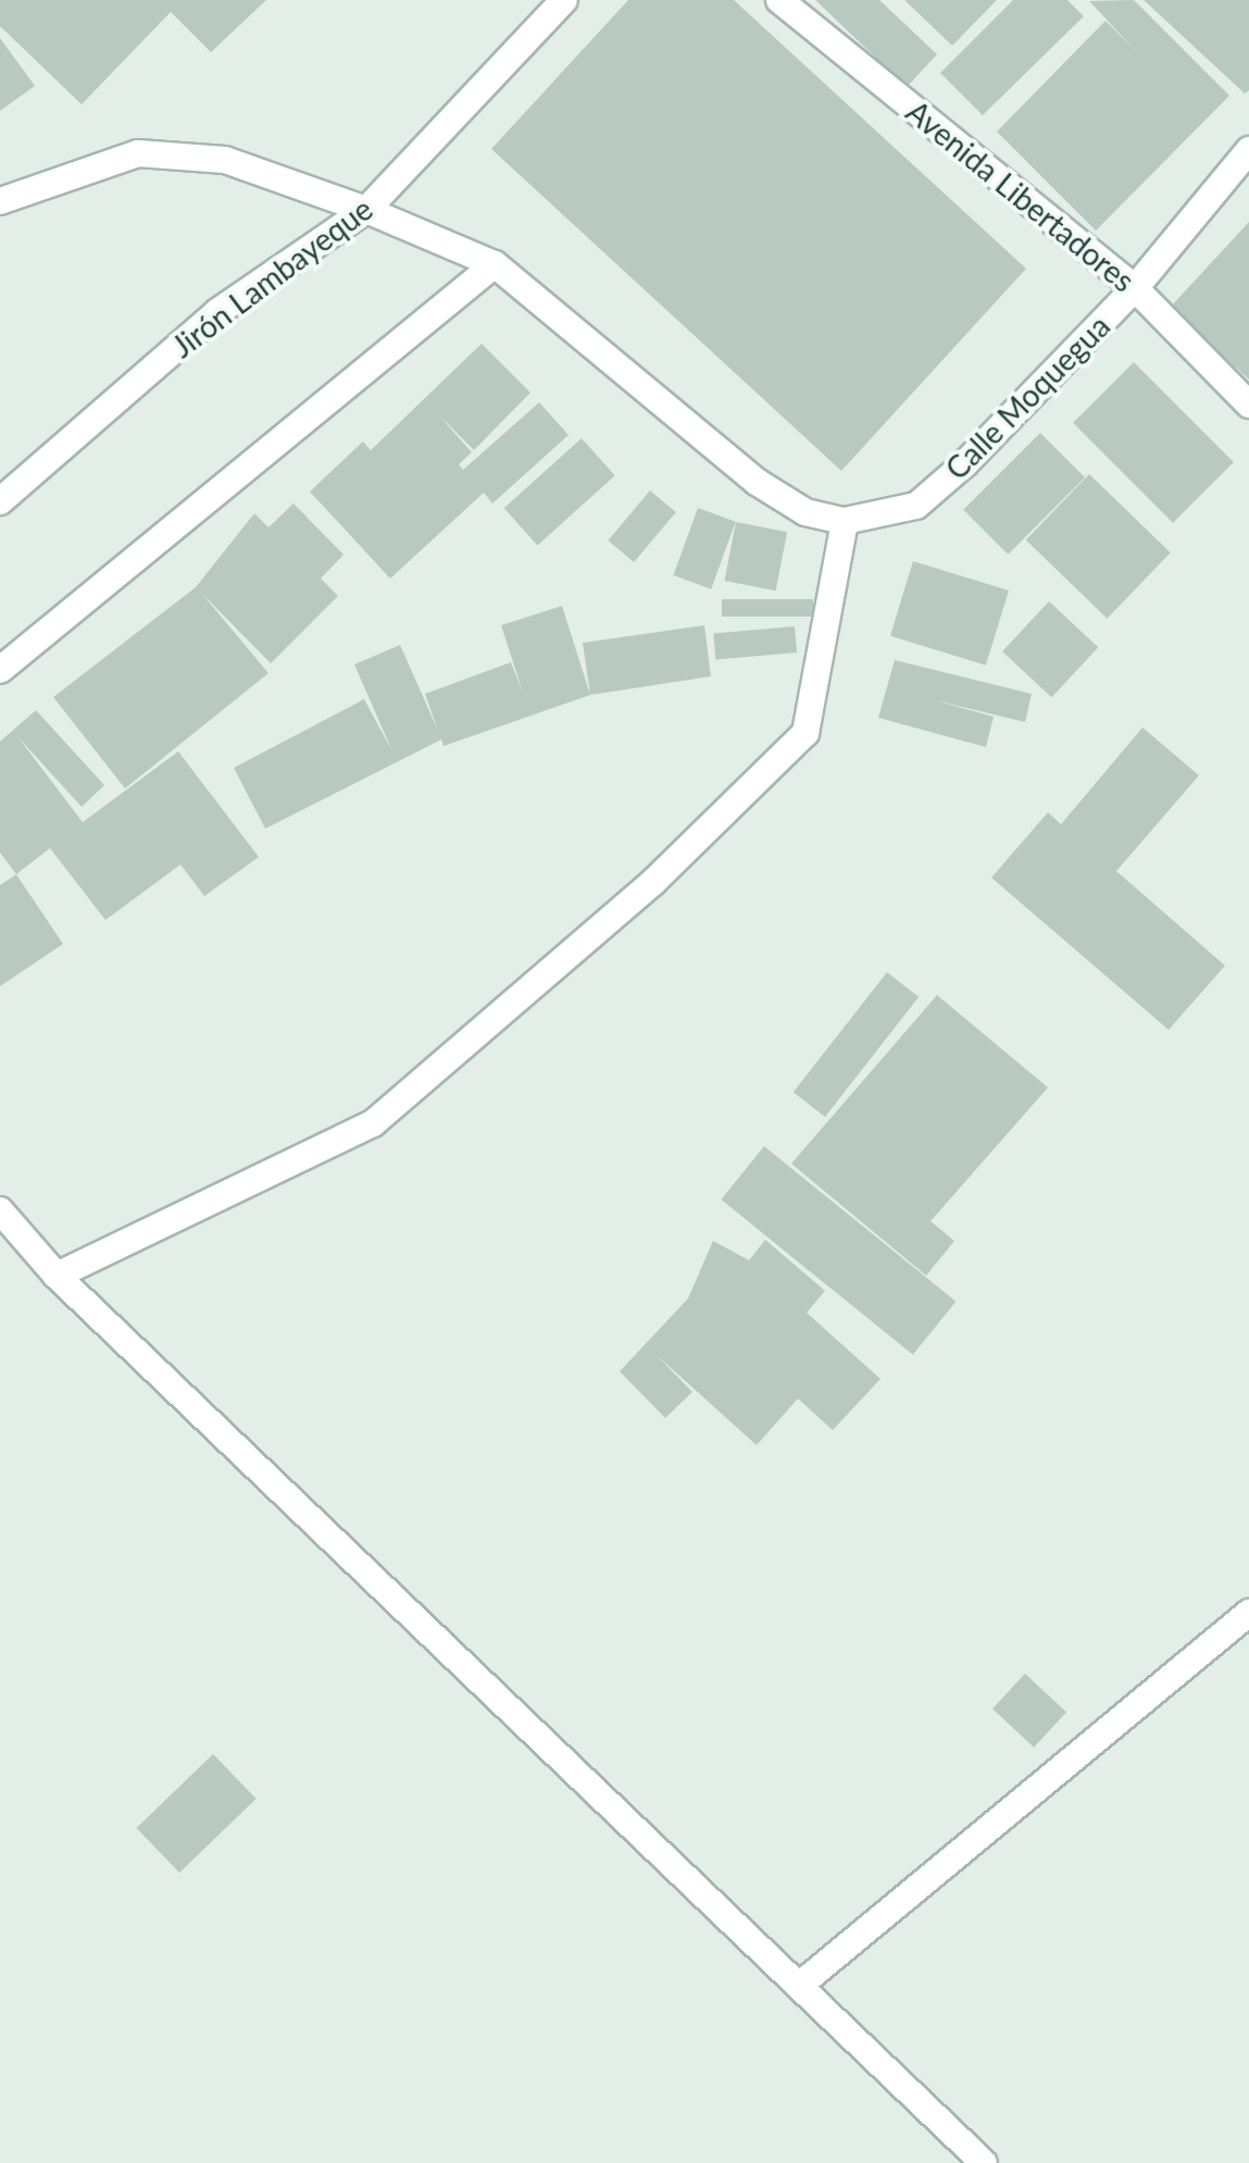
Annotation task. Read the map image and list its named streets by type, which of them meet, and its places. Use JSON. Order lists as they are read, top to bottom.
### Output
{
  "streets": {
    "street": ["Avenida Libertadores", "Jirón Lambayeque", "Calle Moquegua"]
  },
  "crossings": [
    ["Avenida Libertadores", "Calle Moquegua"]
  ]
}
